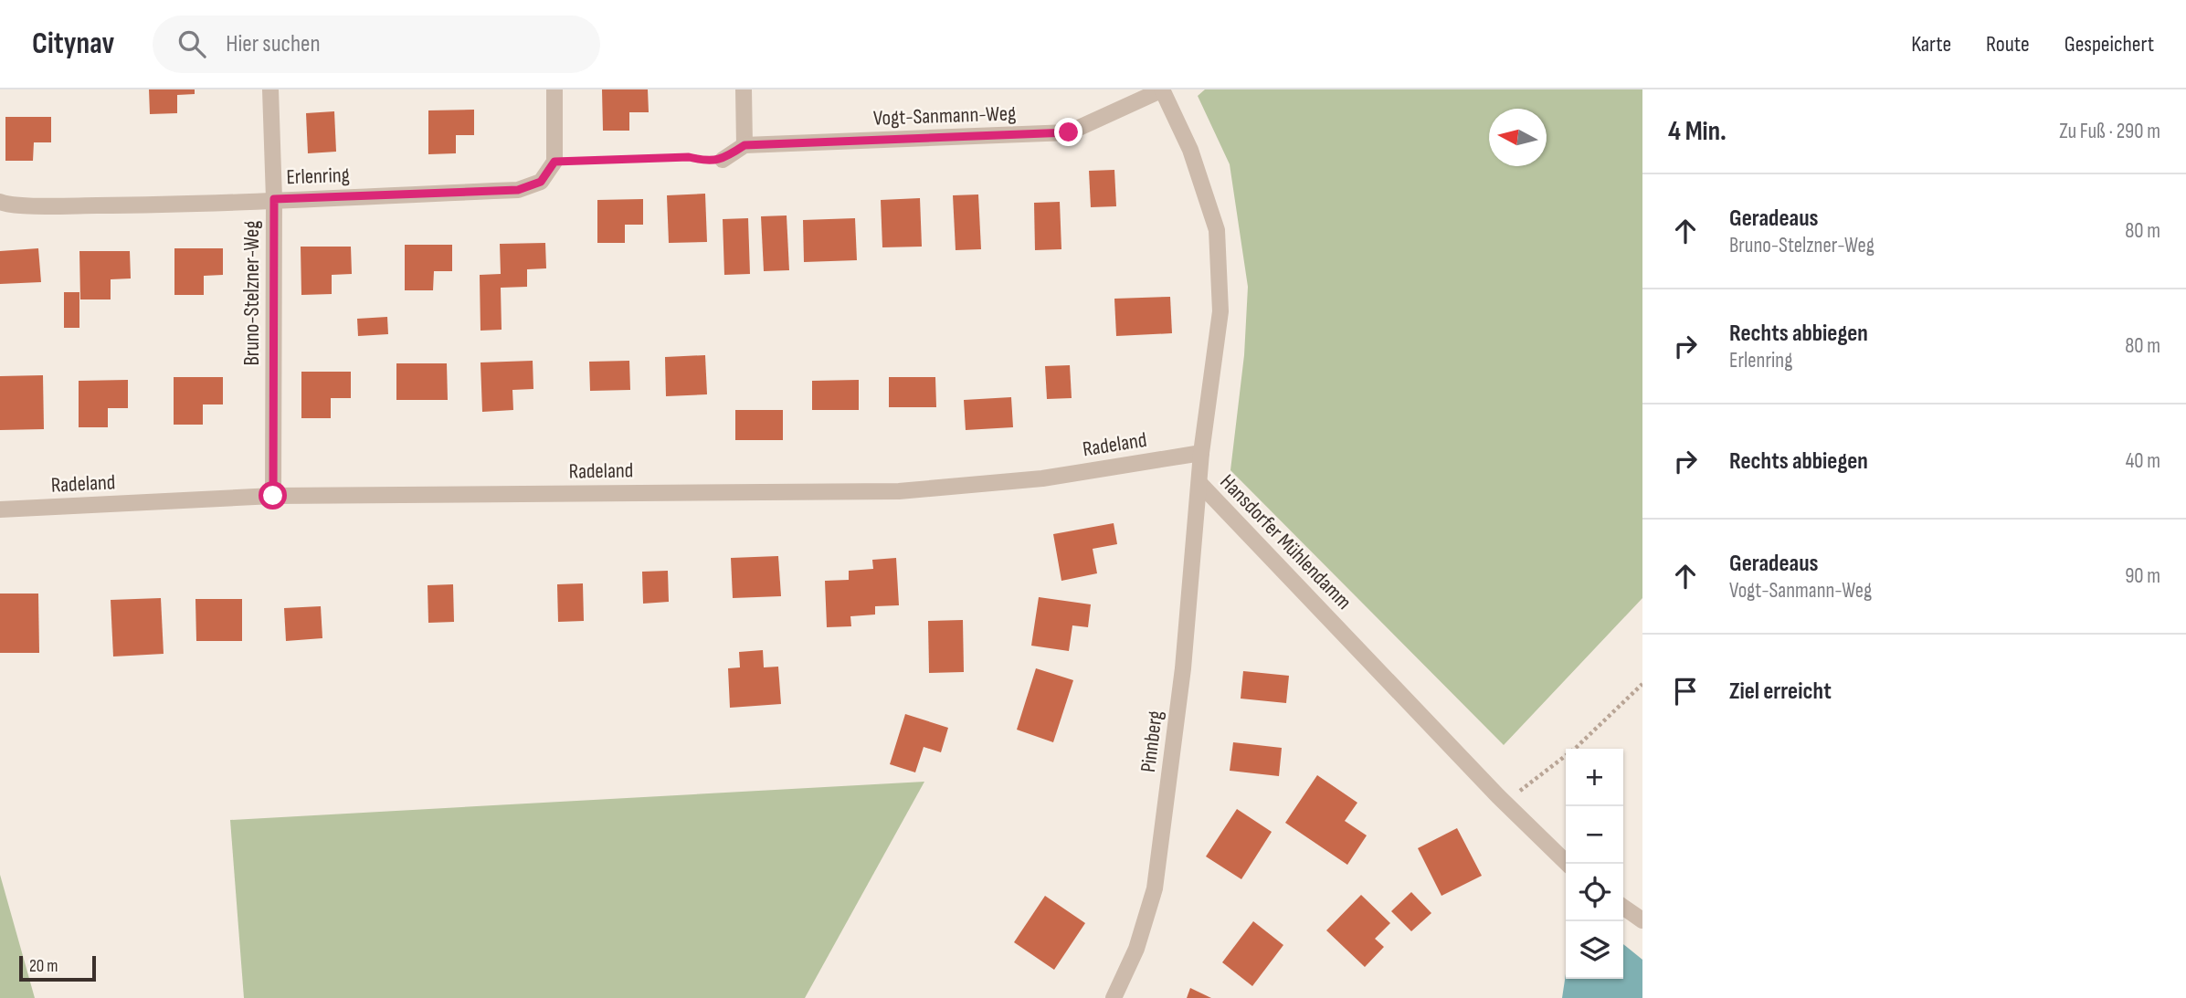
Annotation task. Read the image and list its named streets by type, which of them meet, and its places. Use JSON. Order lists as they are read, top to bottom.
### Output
{
  "streets": {
    "street": [
      "Vogt-Sanmann-Weg",
      "Erlenring",
      "Bruno-Stelzner-Weg",
      "Radeland",
      "Hansdorfer Mühlendamm",
      "Pinnberg"
    ]
  },
  "crossings": [
    ["Vogt-Sanmann-Weg", "Hansdorfer Mühlendamm"],
    ["Erlenring", "Bruno-Stelzner-Weg"],
    ["Bruno-Stelzner-Weg", "Radeland"],
    ["Radeland", "Hansdorfer Mühlendamm"],
    ["Hansdorfer Mühlendamm", "Pinnberg"]
  ],
  "scale_bar": "20 m",
  "north": "left",
  "page": {
    "header": "Citynav",
    "search": "Hier suchen",
    "nav": ["Karte", "Route", "Gespeichert"],
    "heading": ["4 Min.", "Zu Fuß · 290 m"],
    "list": [
      ["Geradeaus", "Bruno-Stelzner-Weg", "80 m"],
      ["Rechts abbiegen", "Erlenring", "80 m"],
      ["Rechts abbiegen", "40 m"],
      ["Geradeaus", "Vogt-Sanmann-Weg", "90 m"],
      "Ziel erreicht"
    ],
    "map_buttons": ["+", "−"],
    "scale": "20 m"
  }
}
